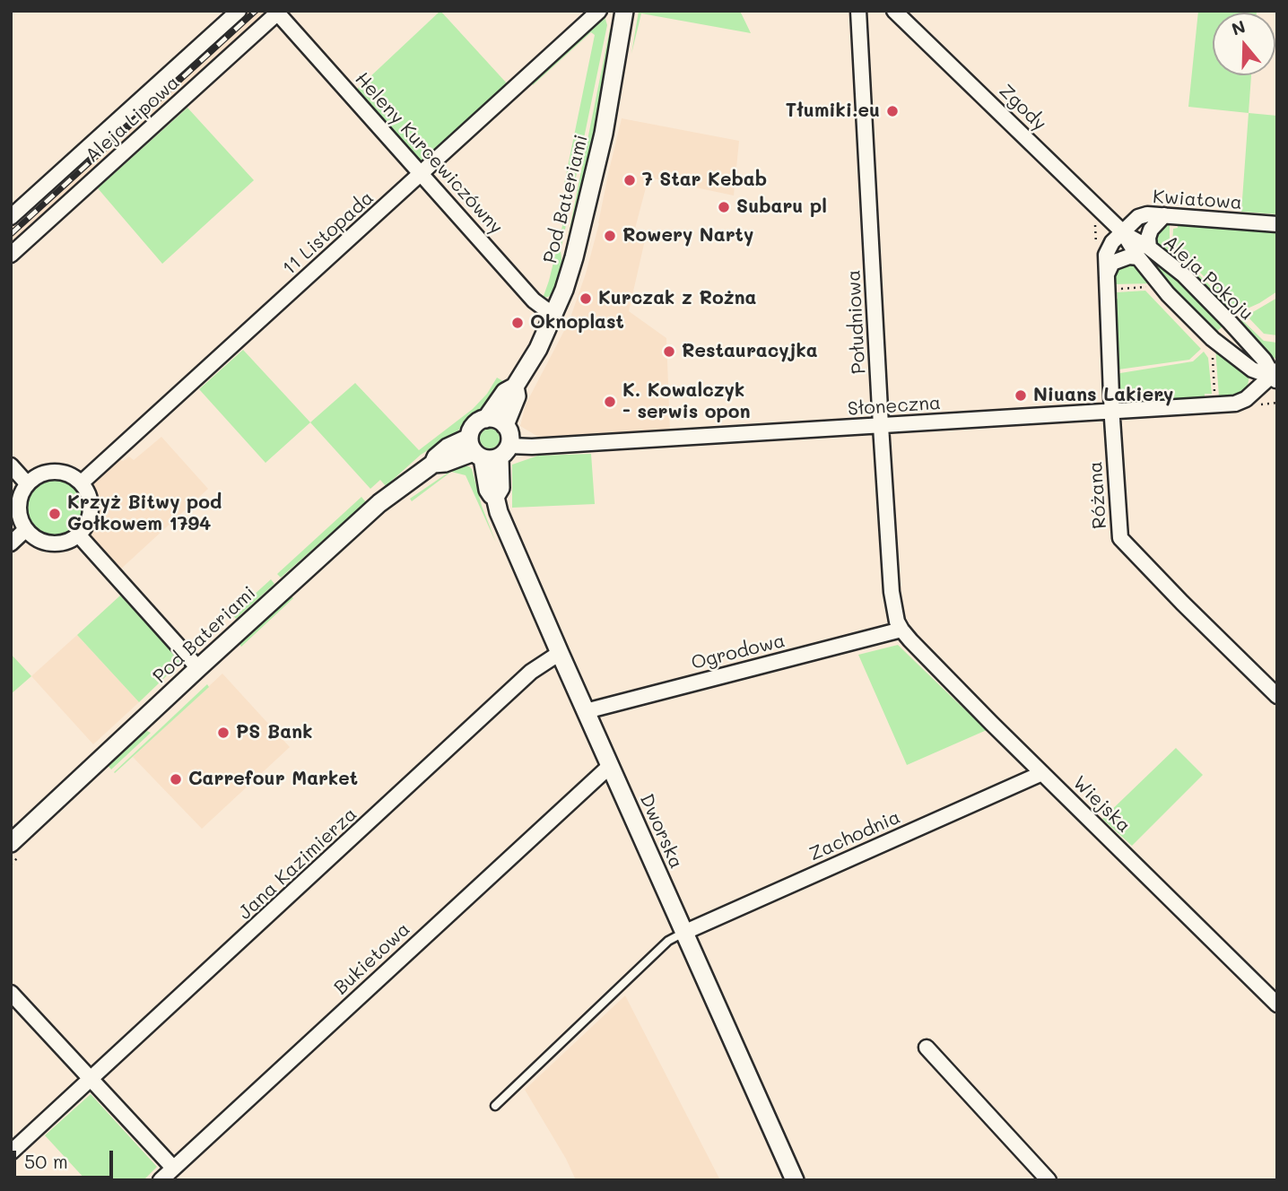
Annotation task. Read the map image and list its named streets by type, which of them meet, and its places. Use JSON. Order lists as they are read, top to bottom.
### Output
{
  "streets": {
    "street": [
      "Zgody",
      "Aleja Lipowa",
      "Heleny Kurcewiczówny",
      "Pod Bateriami",
      "Kwiatowa",
      "11 Listopada",
      "Aleja Pokoju",
      "Południowa",
      "Słoneczna",
      "Różana",
      "Ogrodowa",
      "Wiejska",
      "Dworska",
      "Zachodnia",
      "Jana Kazimierza",
      "Bukietowa"
    ]
  },
  "crossings": [
    ["Zgody", "Kwiatowa"],
    ["Zgody", "Aleja Pokoju"],
    ["Zgody", "Różana"],
    ["Aleja Lipowa", "Heleny Kurcewiczówny"],
    ["Heleny Kurcewiczówny", "Pod Bateriami"],
    ["Heleny Kurcewiczówny", "11 Listopada"],
    ["Pod Bateriami", "Słoneczna"],
    ["Pod Bateriami", "Dworska"],
    ["Kwiatowa", "Aleja Pokoju"],
    ["Kwiatowa", "Różana"],
    ["Aleja Pokoju", "Słoneczna"],
    ["Aleja Pokoju", "Różana"],
    ["Południowa", "Słoneczna"],
    ["Południowa", "Ogrodowa"],
    ["Południowa", "Wiejska"],
    ["Słoneczna", "Różana"],
    ["Słoneczna", "Dworska"],
    ["Ogrodowa", "Wiejska"],
    ["Ogrodowa", "Dworska"],
    ["Wiejska", "Zachodnia"],
    ["Dworska", "Zachodnia"],
    ["Dworska", "Jana Kazimierza"],
    ["Dworska", "Bukietowa"]
  ],
  "places": [
    "Tłumiki.eu",
    "7 Star Kebab",
    "Subaru pl",
    "Rowery Narty",
    "Kurczak z Rożna",
    "Oknoplast",
    "Restauracyjka",
    "Niuans Lakiery",
    "K. Kowalczyk - serwis opon",
    "Krzyż Bitwy pod Gołkowem 1794",
    "PS Bank",
    "Carrefour Market"
  ],
  "scale_bar": "50 m",
  "north": "top"
}
